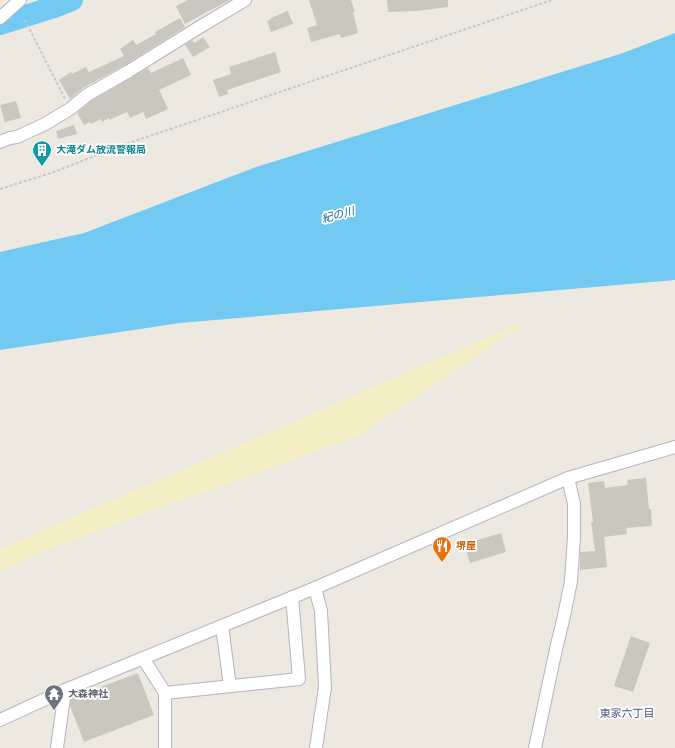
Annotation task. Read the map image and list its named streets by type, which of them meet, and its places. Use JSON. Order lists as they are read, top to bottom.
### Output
{
  "districts": ["東家六丁目"],
  "water": ["紀の川"],
  "places": {
    "building": ["大滝ダム放流警報局"],
    "restaurant": ["堺屋"],
    "temple": ["大森神社"]
  }
}
